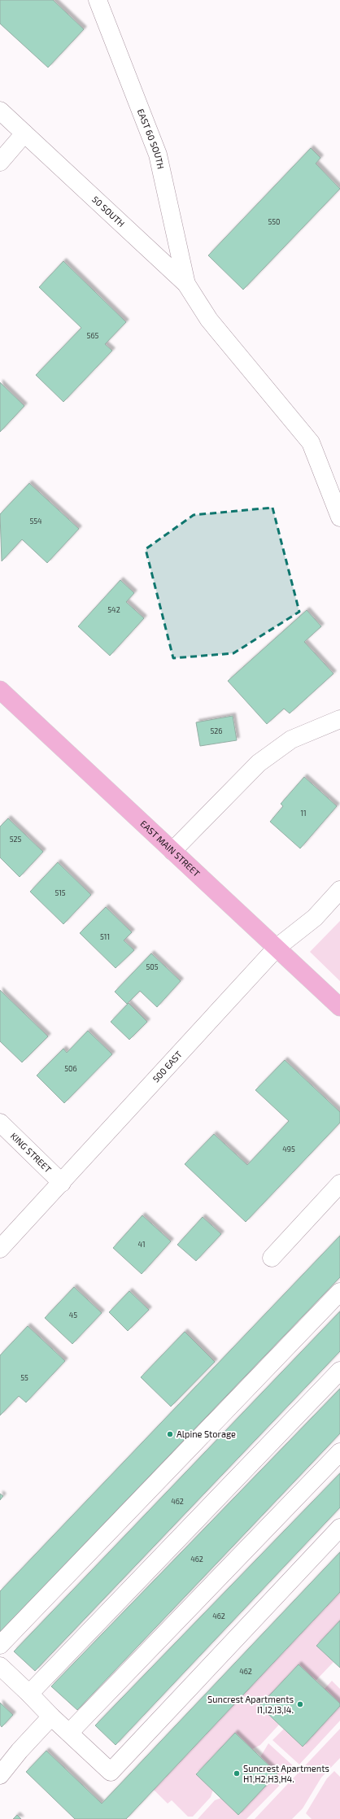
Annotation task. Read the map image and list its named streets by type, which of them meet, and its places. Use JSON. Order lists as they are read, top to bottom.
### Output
{
  "streets": {
    "main road": ["EAST MAIN STREET"],
    "street": [
      "EAST 60 SOUTH",
      "50 SOUTH",
      "500 EAST",
      "KING STREET"
    ]
  },
  "crossings": [
    ["EAST 60 SOUTH", "50 SOUTH"],
    ["EAST MAIN STREET", "500 EAST"],
    ["500 EAST", "KING STREET"]
  ],
  "places": ["Alpine Storage", "Suncrest Apartments I1,I2,I3,I4.", "Suncrest Apartments H1,H2,H3,H4."],
  "house_numbers": [
    "550",
    "565",
    "554",
    "542",
    "526",
    "11",
    "525",
    "515",
    "511",
    "505",
    "506",
    "495",
    "41",
    "45",
    "55",
    "462",
    "462",
    "462",
    "462"
  ]
}
